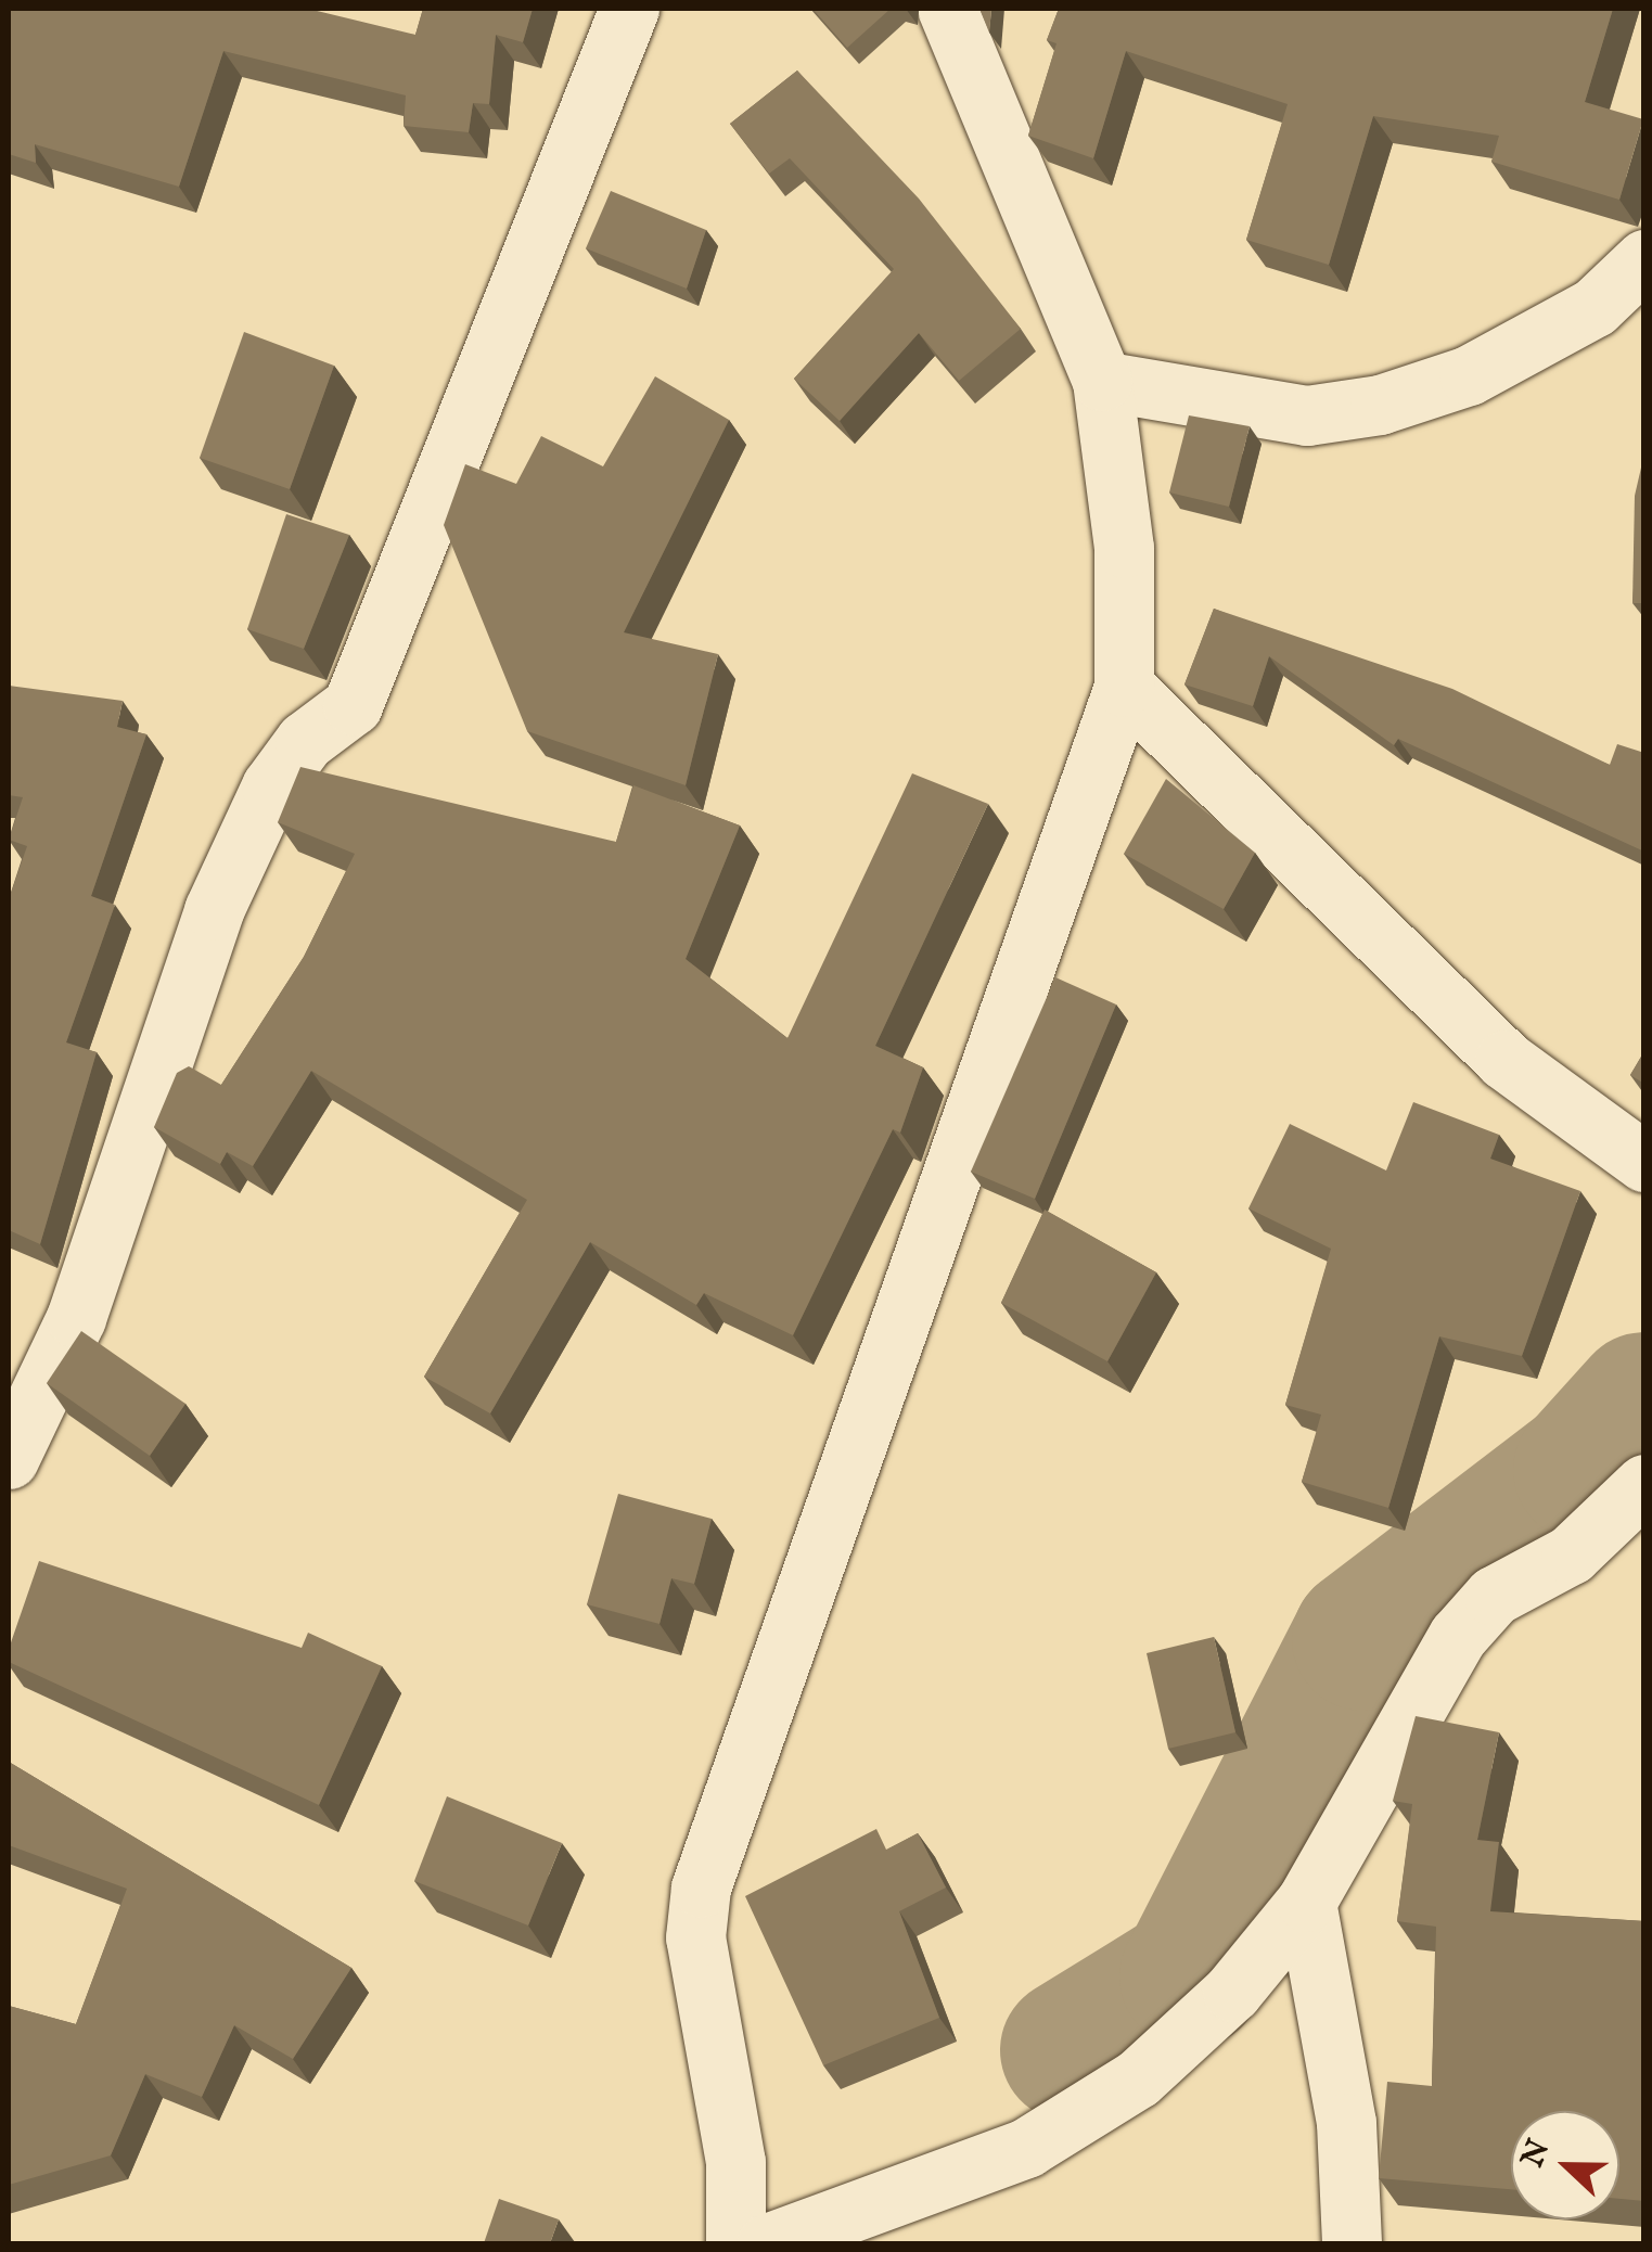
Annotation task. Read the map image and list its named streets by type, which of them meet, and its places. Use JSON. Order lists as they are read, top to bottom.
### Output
{
  "north": "left"
}
